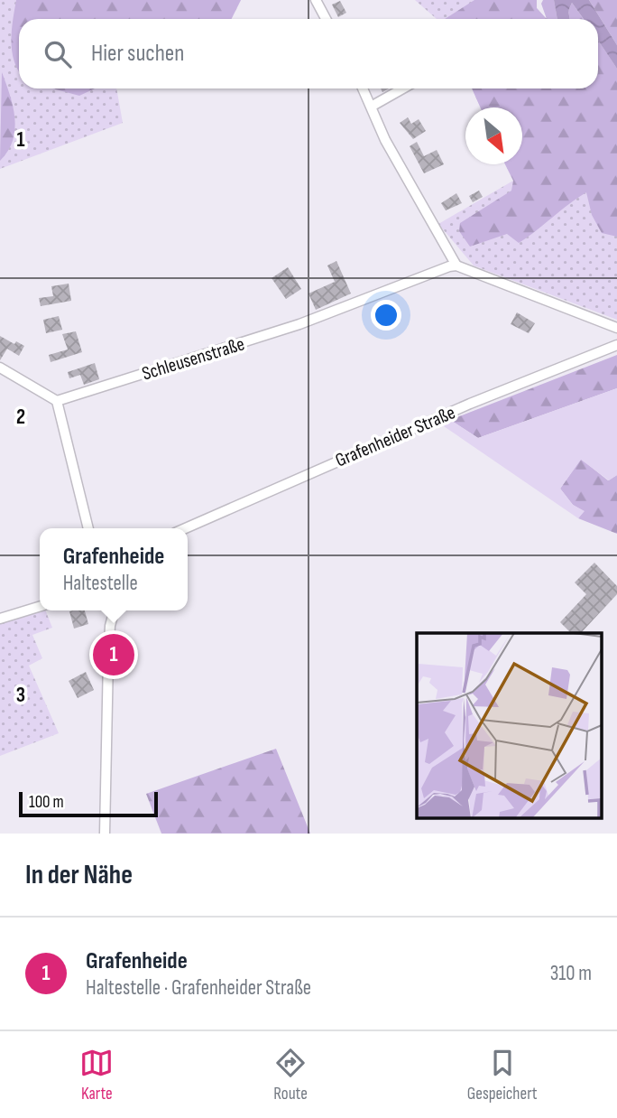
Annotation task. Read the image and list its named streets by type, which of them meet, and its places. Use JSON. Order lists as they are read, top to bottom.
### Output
{
  "streets": {
    "street": ["Schleusenstraße", "Grafenheider Straße"]
  },
  "scale_bar": "100 m",
  "north": "bottom right",
  "page": {
    "search": "Hier suchen",
    "popup": ["Grafenheide", "Haltestelle"],
    "pins": "1",
    "scale": "100 m",
    "heading": "In der Nähe",
    "list": [
      {
        "mark": "1",
        "name": "Grafenheide",
        "note": "Haltestelle · Grafenheider Straße",
        "value": "310 m"
      }
    ],
    "nav": ["Karte", "Route", "Gespeichert"]
  },
  "grid": {
    "rows": ["1", "2", "3"]
  }
}
